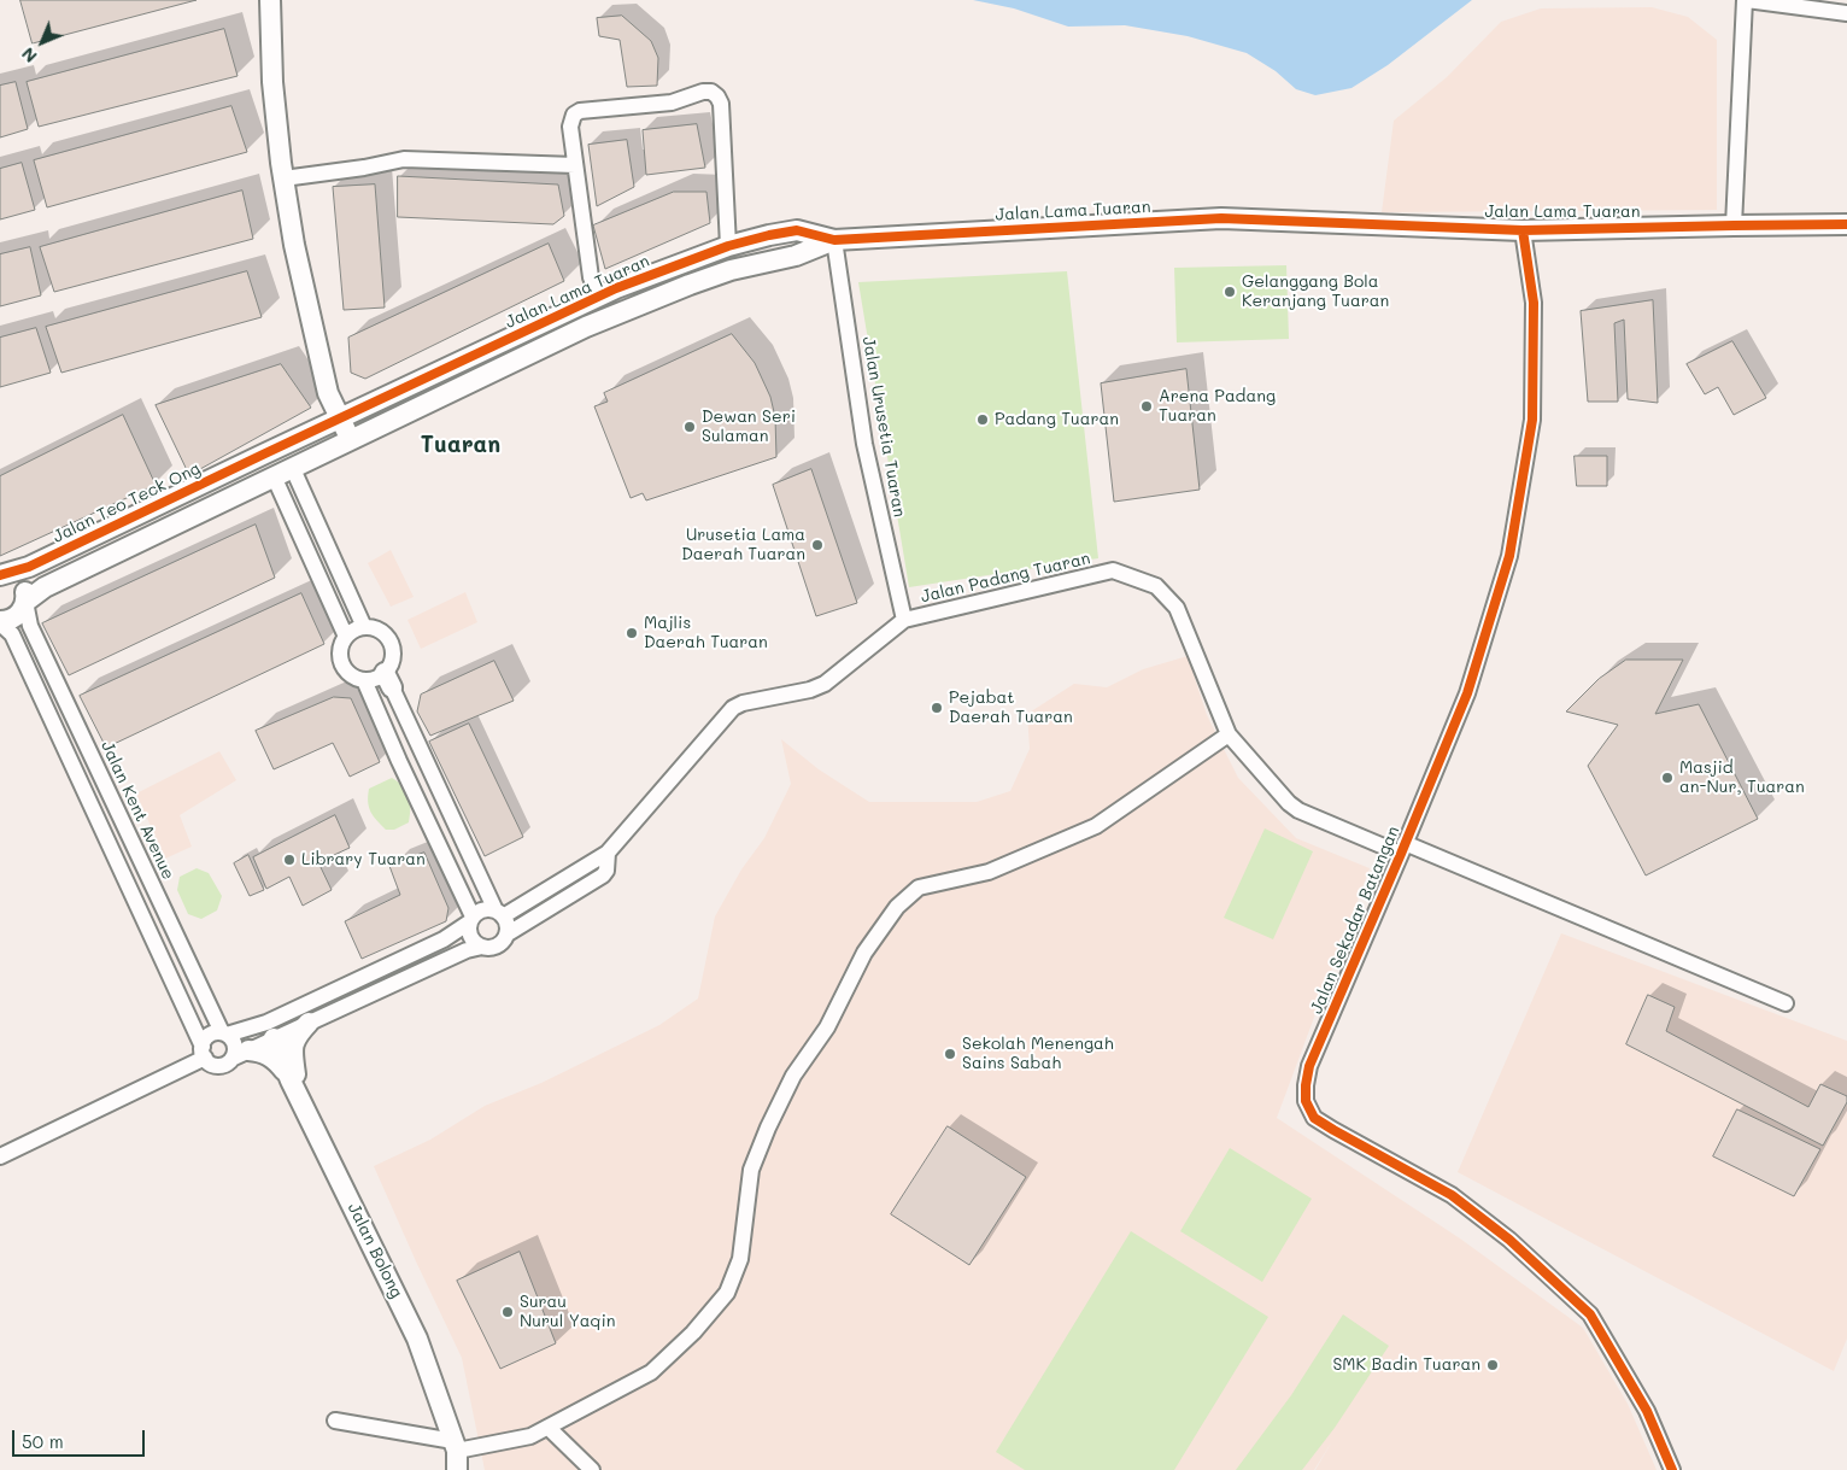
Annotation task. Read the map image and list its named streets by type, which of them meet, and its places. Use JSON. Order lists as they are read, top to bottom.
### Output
{
  "streets": {
    "street": [
      "Jalan Lama Tuaran",
      "Jalan Urusetia Tuaran",
      "Jalan Teo Teck Ong",
      "Jalan Padang Tuaran",
      "Jalan Kent Avenue",
      "Jalan Sekadar Batangan",
      "Jalan Bolong"
    ]
  },
  "crossings": [
    ["Jalan Lama Tuaran", "Jalan Urusetia Tuaran"],
    ["Jalan Lama Tuaran", "Jalan Teo Teck Ong"],
    ["Jalan Lama Tuaran", "Jalan Sekadar Batangan"],
    ["Jalan Urusetia Tuaran", "Jalan Padang Tuaran"],
    ["Jalan Padang Tuaran", "Jalan Sekadar Batangan"]
  ],
  "districts": ["Tuaran"],
  "places": [
    "Gelanggang Bola Keranjang Tuaran",
    "Arena Padang Tuaran",
    "Padang Tuaran",
    "Dewan Seri Sulaman",
    "Urusetia Lama Daerah Tuaran",
    "Majlis Daerah Tuaran",
    "Pejabat Daerah Tuaran",
    "Masjid an-Nur, Tuaran",
    "Library Tuaran",
    "Sekolah Menengah Sains Sabah",
    "Surau Nurul Yaqin",
    "SMK Badin Tuaran"
  ],
  "scale_bar": "50 m",
  "north": "bottom left"
}
